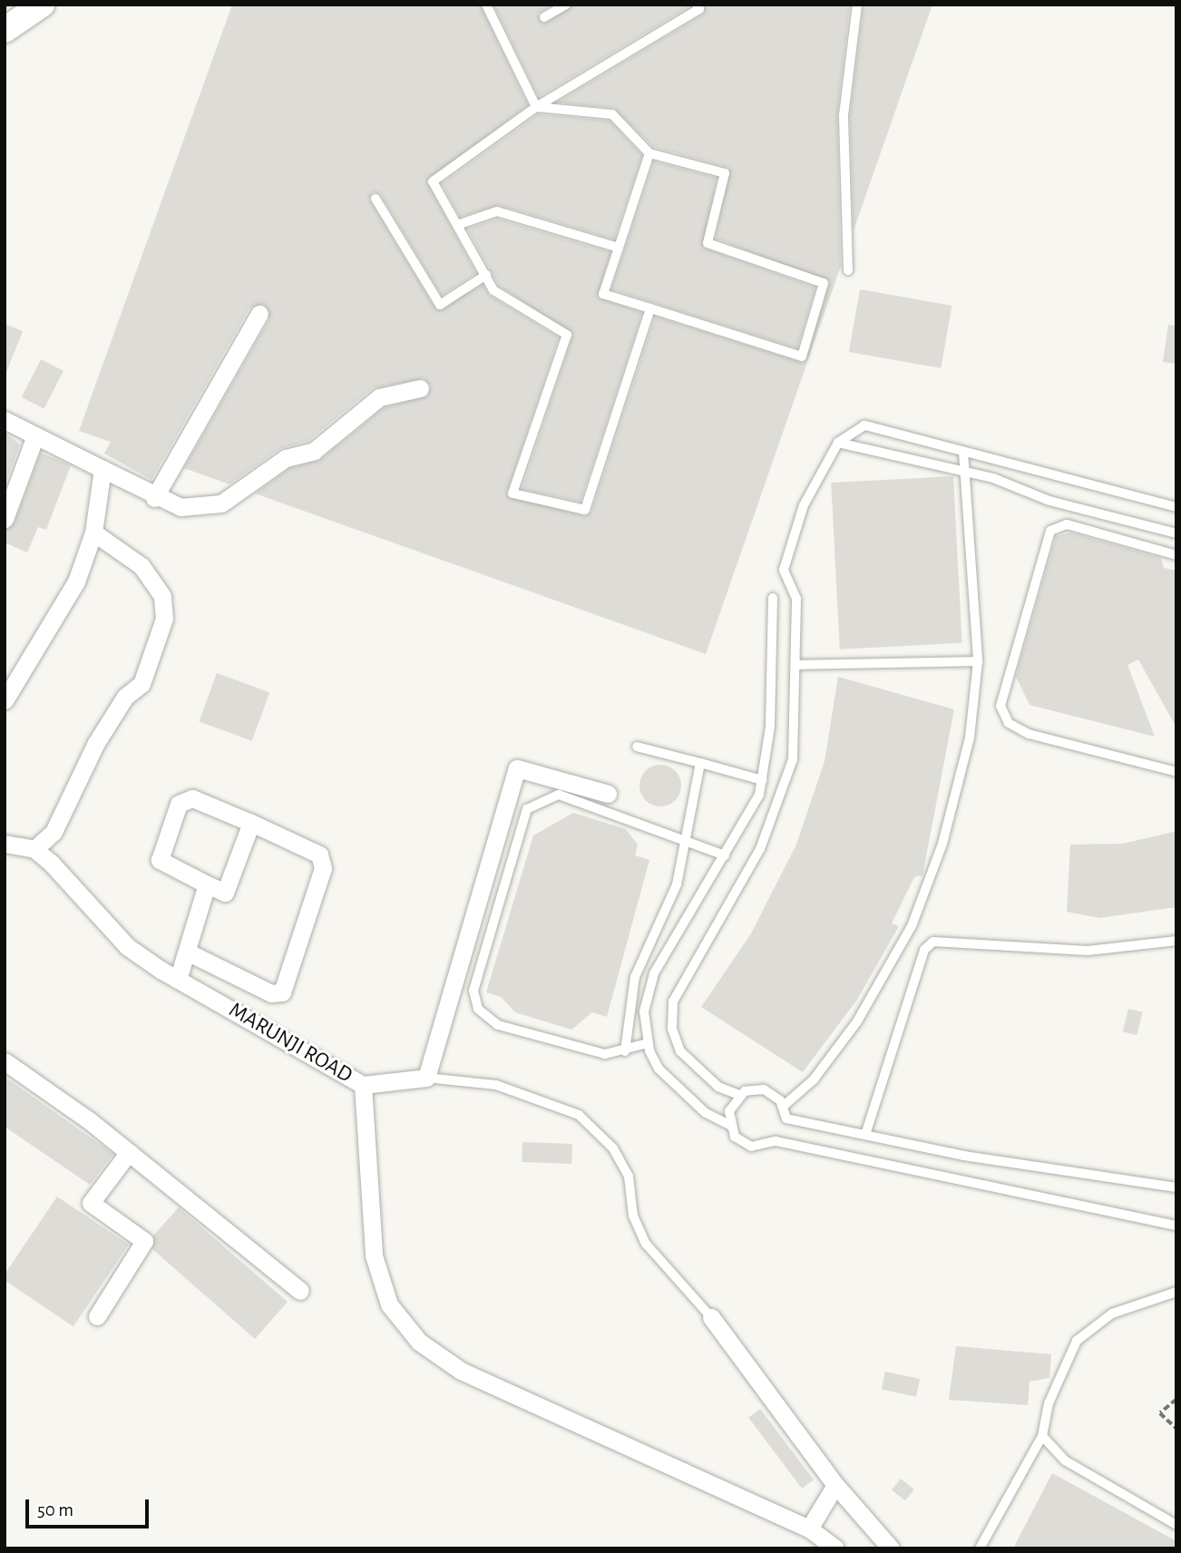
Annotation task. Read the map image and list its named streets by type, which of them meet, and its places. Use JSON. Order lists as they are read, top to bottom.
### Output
{
  "streets": {
    "street": ["MARUNJI ROAD"]
  },
  "scale_bar": "50 m"
}
